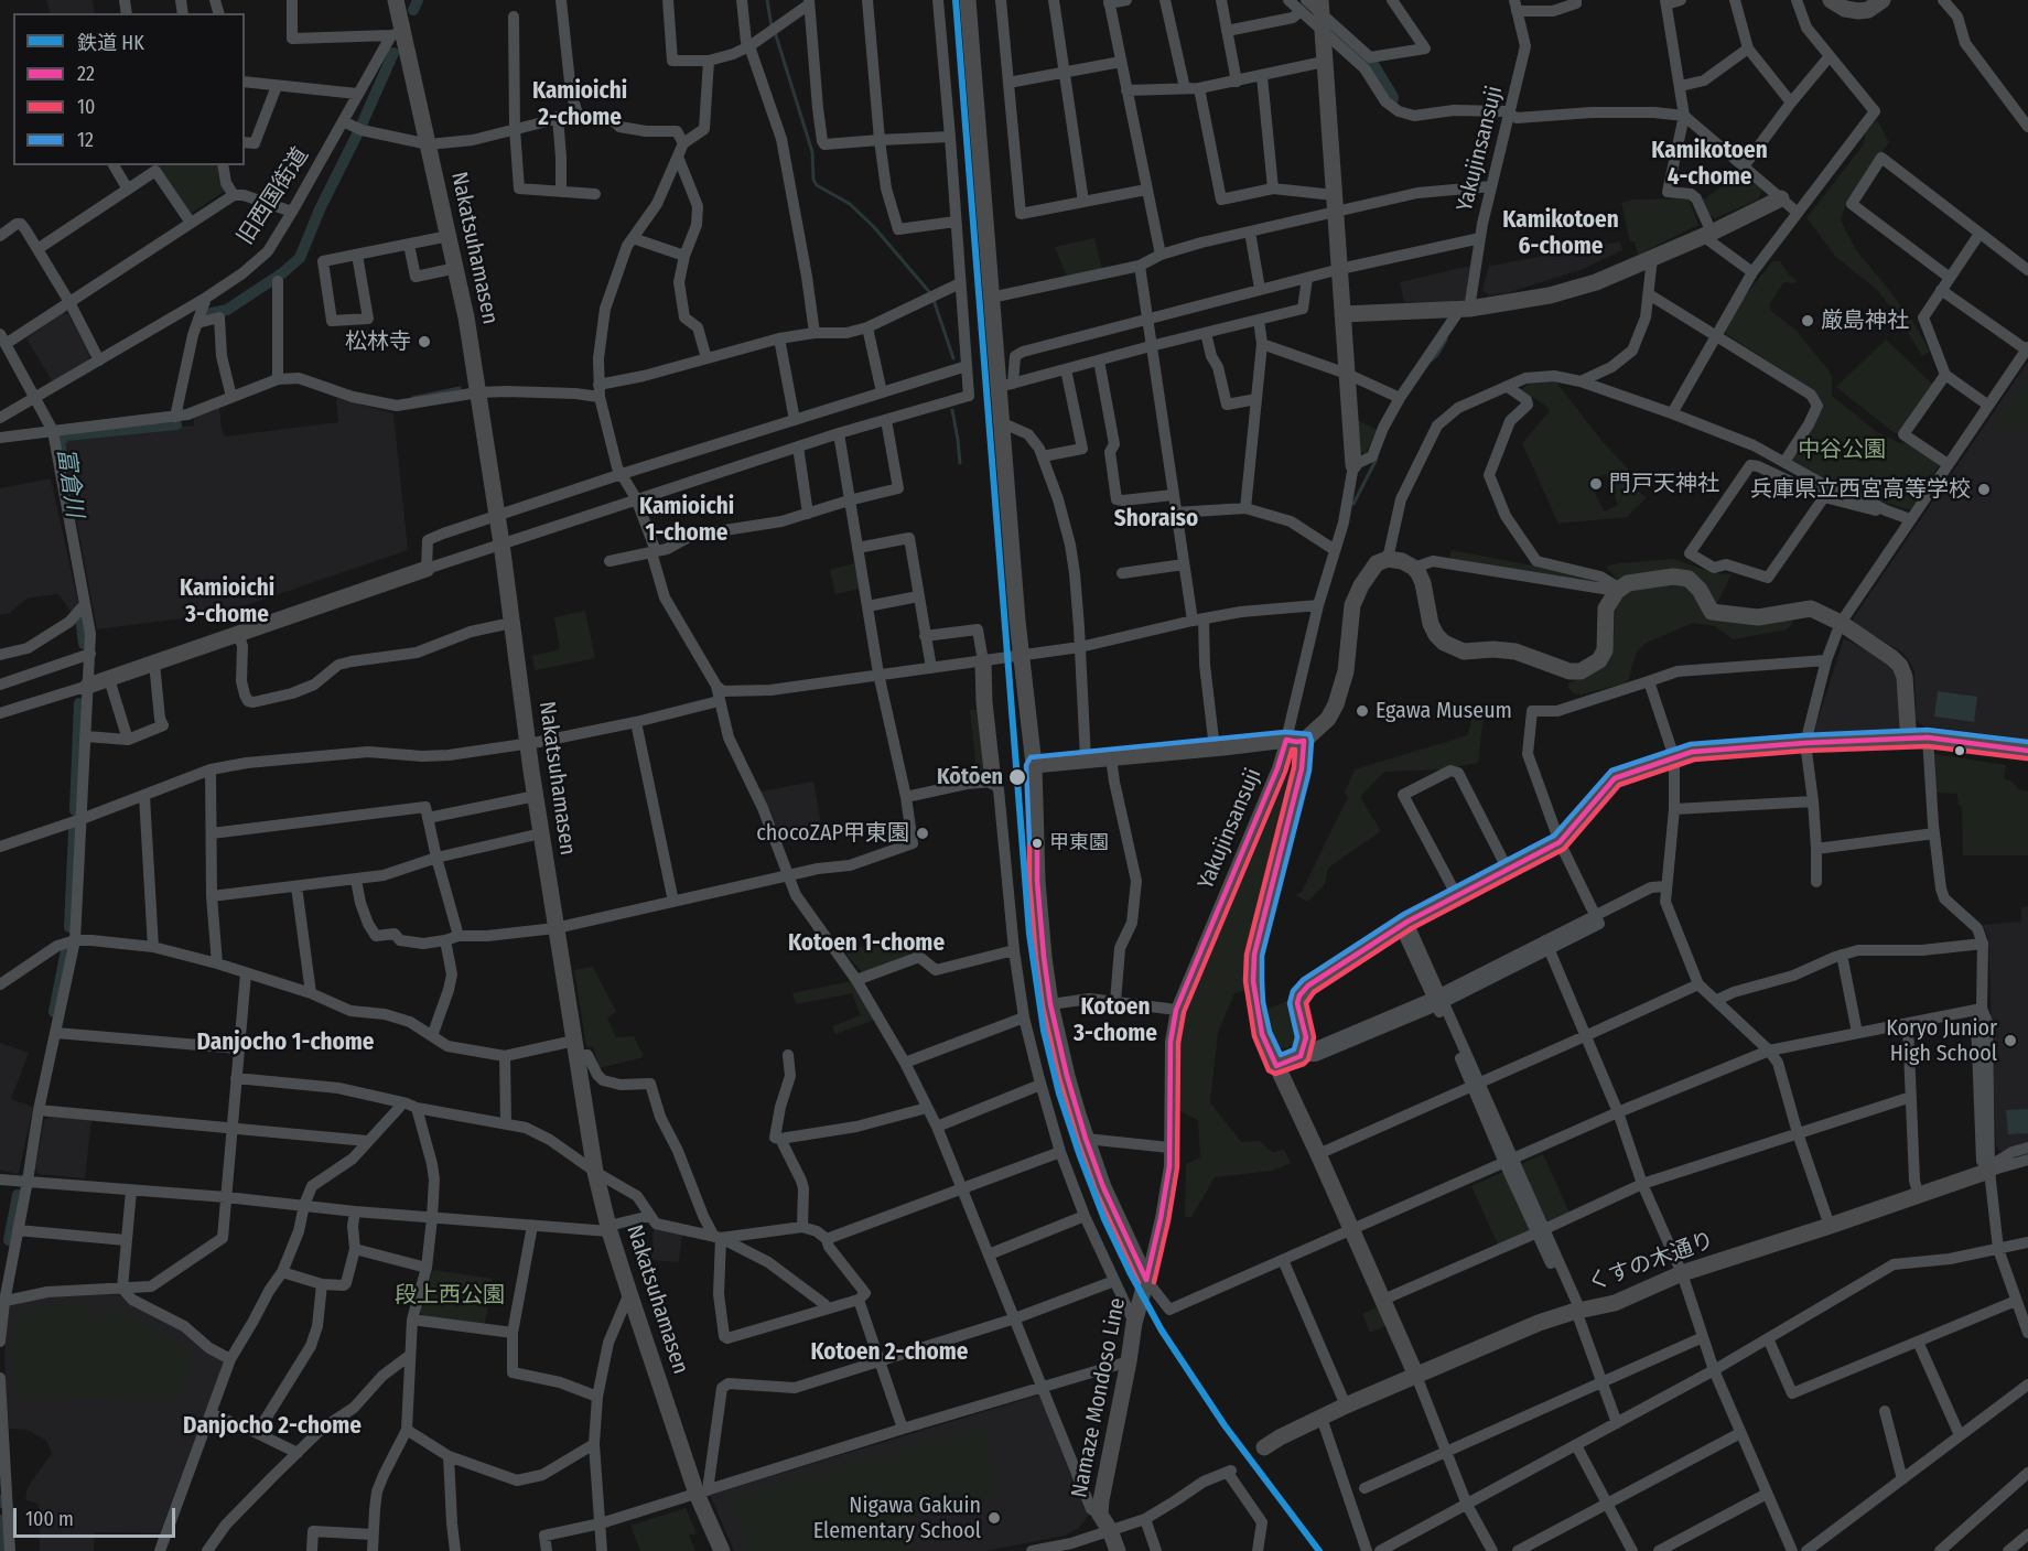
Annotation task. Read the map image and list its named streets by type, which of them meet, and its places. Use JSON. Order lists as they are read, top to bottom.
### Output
{
  "streets": {
    "street": [
      "Yakujinsansuji",
      "旧西国街道",
      "Nakatsuhamasen",
      "くすの木通り",
      "Namaze Mondoso Line"
    ]
  },
  "crossings": [
    ["Yakujinsansuji", "Namaze Mondoso Line"],
    ["旧西国街道", "Nakatsuhamasen"]
  ],
  "districts": [
    "Kamioichi 2-chome",
    "Kamikotoen 4-chome",
    "Kamikotoen 6-chome",
    "Kamioichi 1-chome",
    "Shoraiso",
    "Kamioichi 3-chome",
    "Kotoen 1-chome",
    "Kotoen 3-chome",
    "Danjocho 1-chome",
    "Kotoen 2-chome",
    "Danjocho 2-chome"
  ],
  "water": ["富倉川"],
  "parks": ["中谷公園", "段上西公園"],
  "places": [
    "厳島神社",
    "松林寺",
    "門戸天神社",
    "兵庫県立西宮高等学校",
    "Egawa Museum",
    "Kōtōen",
    "chocoZAP甲東園",
    "甲東園",
    "Koryo Junior High School",
    "Nigawa Gakuin Elementary School"
  ],
  "lines": [
    "rail line HK",
    "transit line 12",
    "transit line 22",
    "transit line 10"
  ],
  "legend": [
    "鉄道 HK",
    "22",
    "10",
    "12"
  ],
  "scale_bar": "100 m"
}
